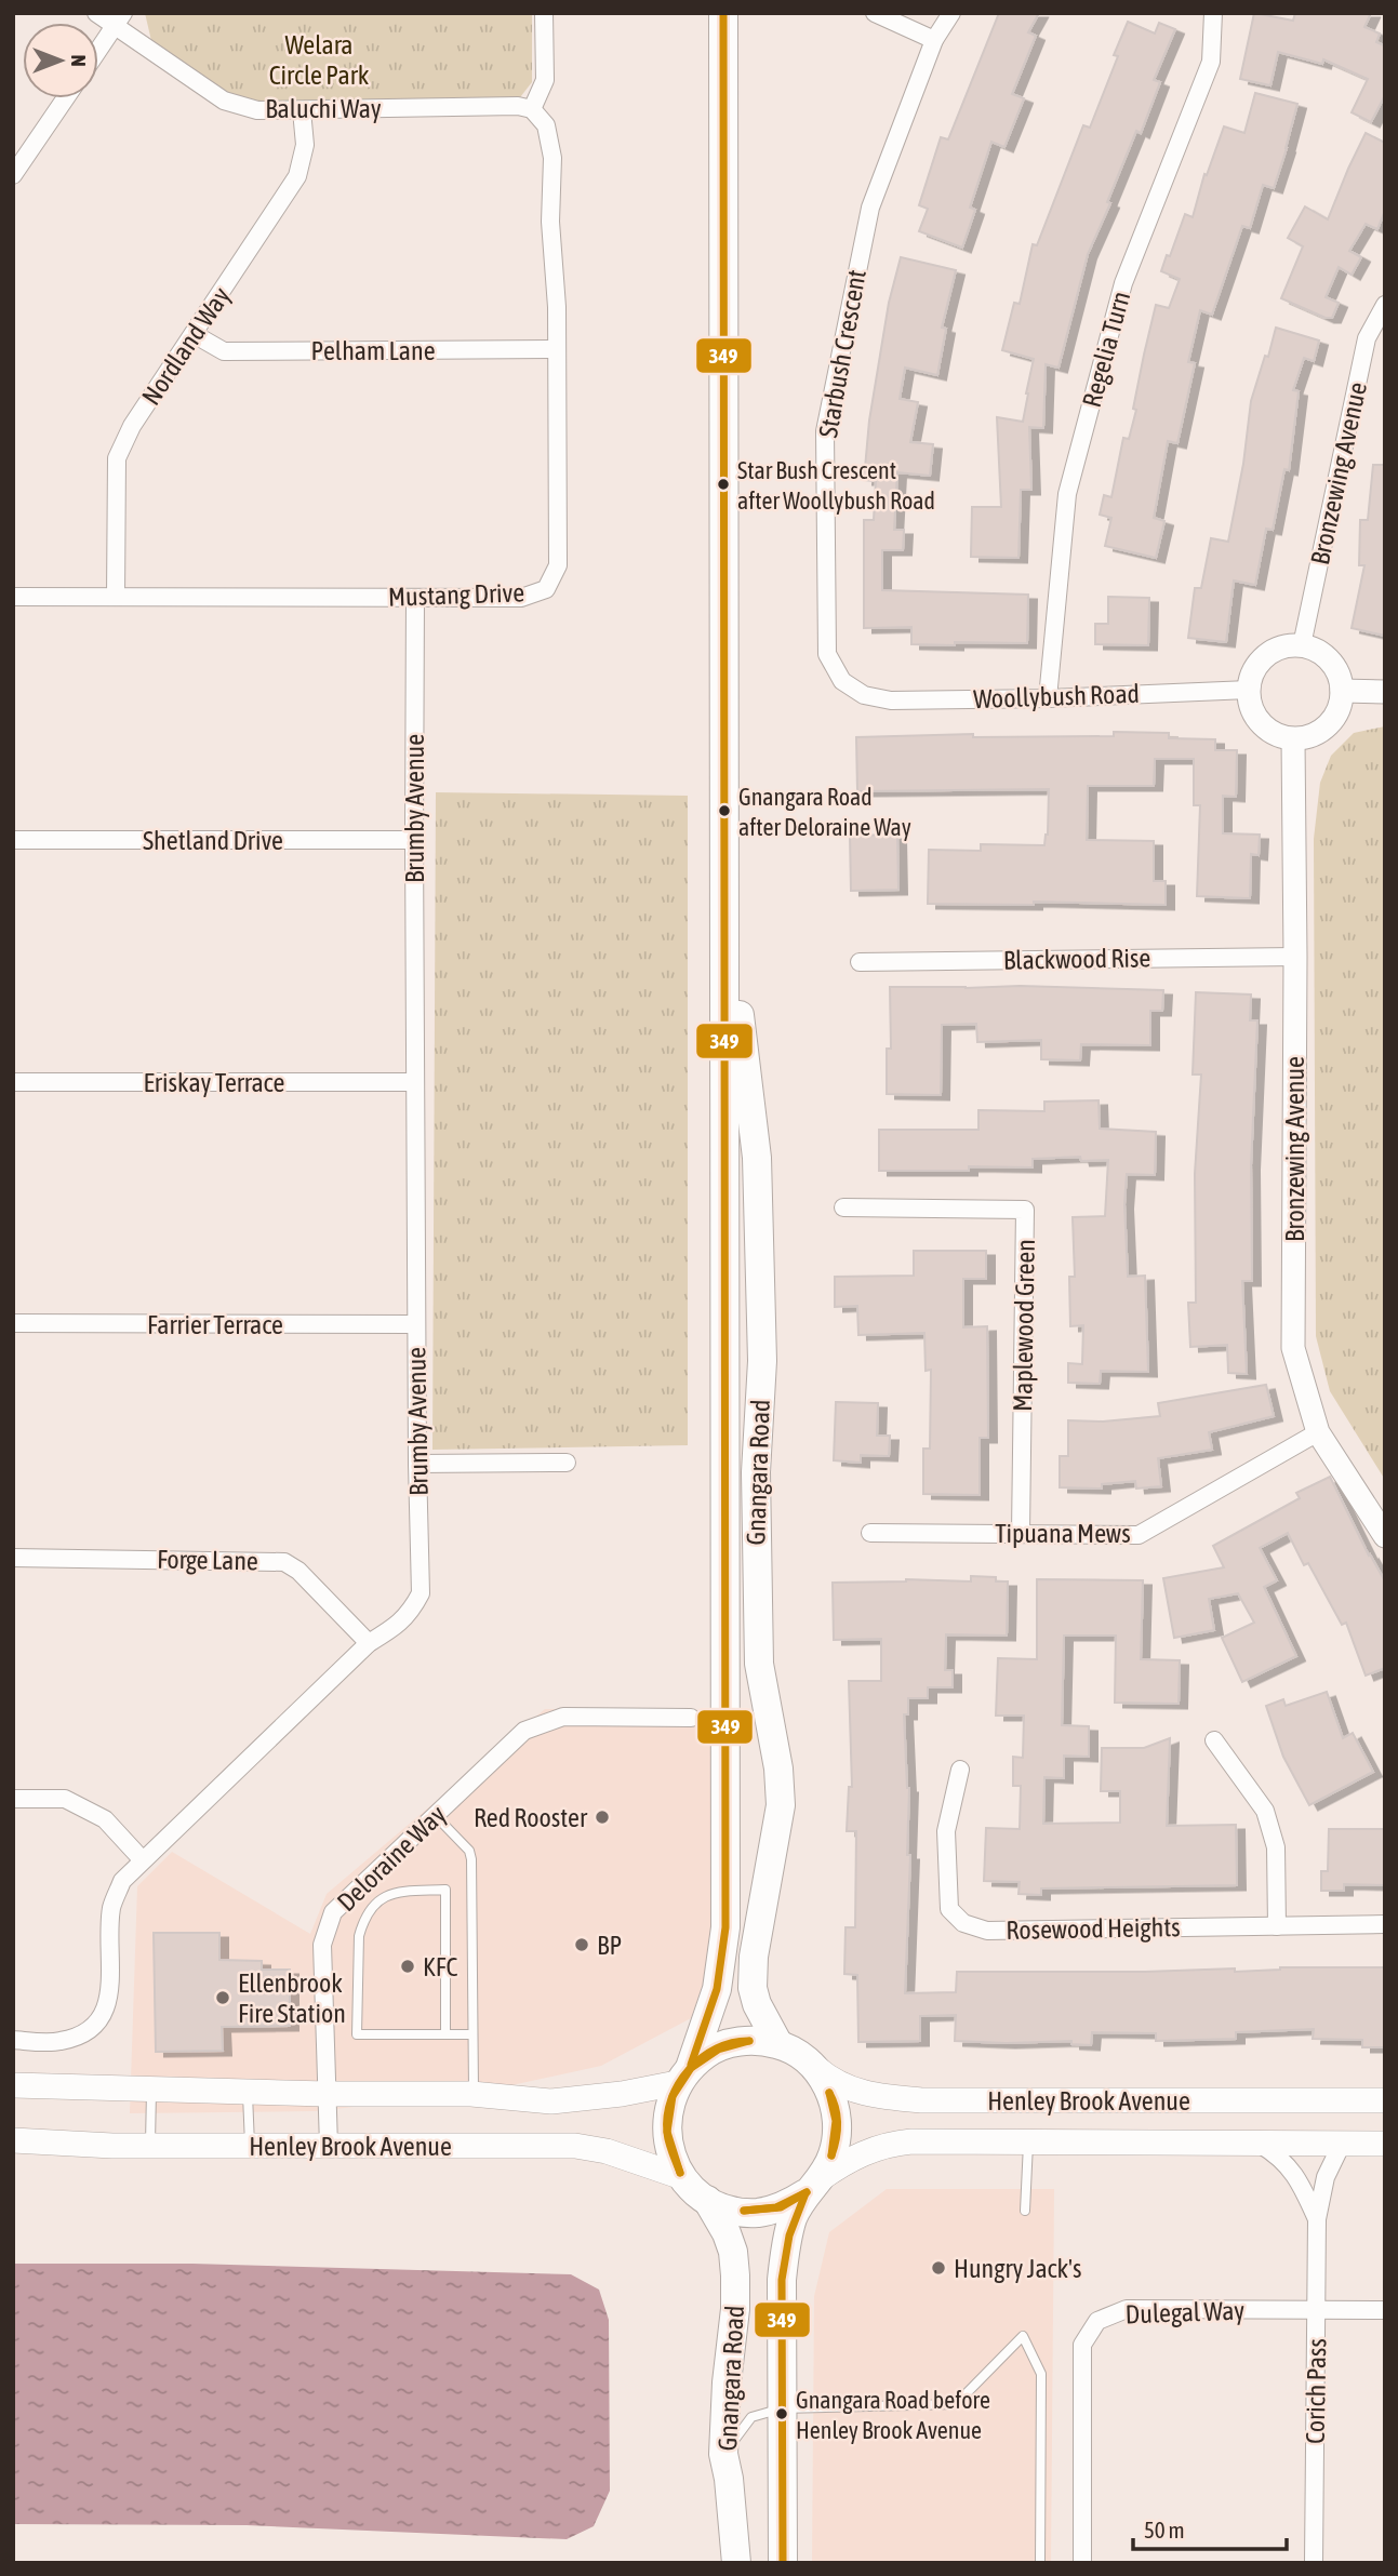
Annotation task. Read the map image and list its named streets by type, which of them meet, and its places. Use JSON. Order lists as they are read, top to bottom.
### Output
{
  "streets": {
    "main road": ["Gnangara Road", "Henley Brook Avenue"],
    "street": [
      "Baluchi Way",
      "Nordland Way",
      "Regelia Turn",
      "Pelham Lane",
      "Starbush Crescent",
      "Bronzewing Avenue",
      "Mustang Drive",
      "Woollybush Road",
      "Brumby Avenue",
      "Shetland Drive",
      "Blackwood Rise",
      "Eriskay Terrace",
      "Farrier Terrace",
      "Maplewood Green",
      "Tipuana Mews",
      "Forge Lane",
      "Deloraine Way",
      "Rosewood Heights",
      "Dulegal Way",
      "Corich Pass"
    ]
  },
  "crossings": [
    ["Baluchi Way", "Nordland Way"],
    ["Baluchi Way", "Mustang Drive"],
    ["Nordland Way", "Pelham Lane"],
    ["Nordland Way", "Mustang Drive"],
    ["Regelia Turn", "Woollybush Road"],
    ["Pelham Lane", "Mustang Drive"],
    ["Starbush Crescent", "Woollybush Road"],
    ["Bronzewing Avenue", "Woollybush Road"],
    ["Bronzewing Avenue", "Blackwood Rise"],
    ["Bronzewing Avenue", "Tipuana Mews"],
    ["Mustang Drive", "Brumby Avenue"],
    ["Brumby Avenue", "Shetland Drive"],
    ["Brumby Avenue", "Eriskay Terrace"],
    ["Brumby Avenue", "Farrier Terrace"],
    ["Brumby Avenue", "Forge Lane"],
    ["Maplewood Green", "Tipuana Mews"],
    ["Gnangara Road", "Henley Brook Avenue"],
    ["Deloraine Way", "Henley Brook Avenue"],
    ["Henley Brook Avenue", "Corich Pass"],
    ["Dulegal Way", "Corich Pass"]
  ],
  "parks": ["Welara Circle Park"],
  "places": [
    "Star Bush Crescent after Woollybush Road",
    "Gnangara Road after Deloraine Way",
    "Red Rooster",
    "BP",
    "KFC",
    "Ellenbrook Fire Station",
    "Hungry Jack's",
    "Gnangara Road before Henley Brook Avenue"
  ],
  "lines": ["transit line 349"],
  "scale_bar": "50 m",
  "north": "right"
}
